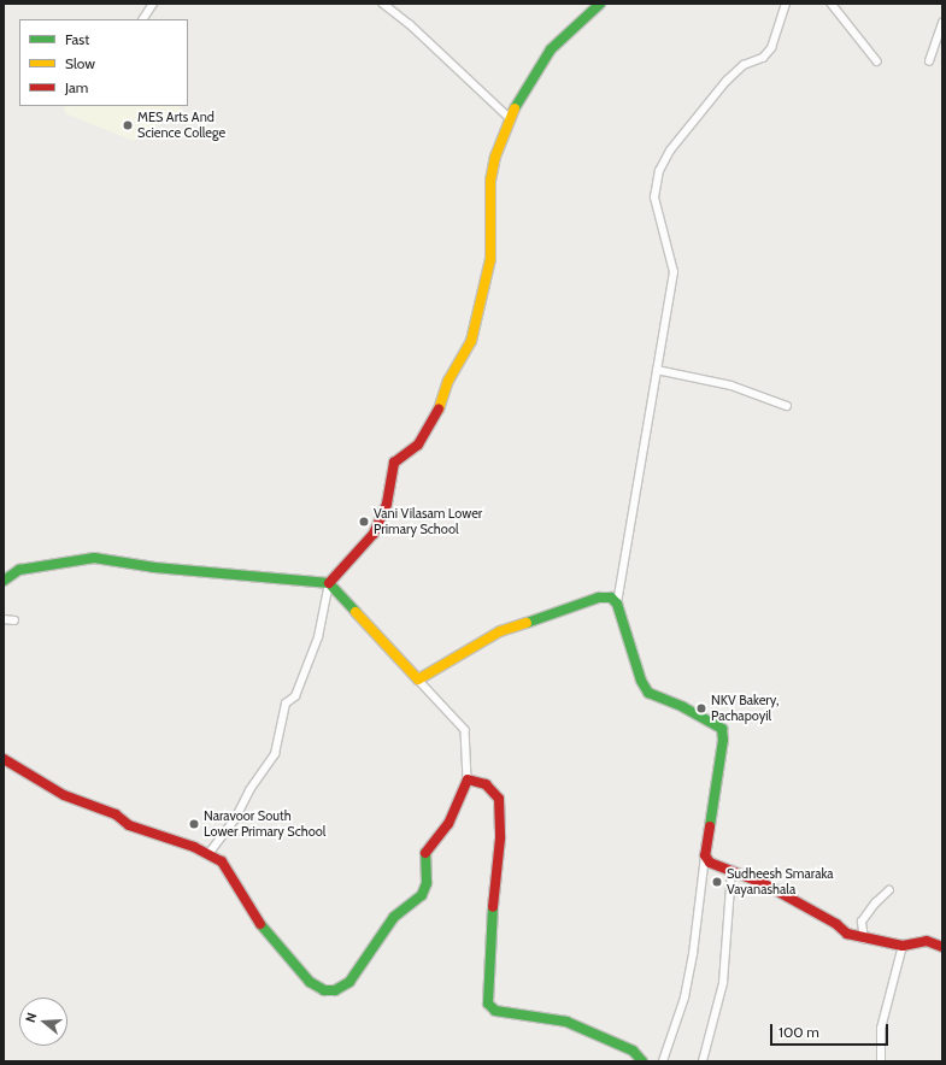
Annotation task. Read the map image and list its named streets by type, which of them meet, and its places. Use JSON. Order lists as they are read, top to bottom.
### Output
{
  "places": [
    "MES Arts And Science College",
    "Vani Vilasam Lower Primary School",
    "NKV Bakery, Pachapoyil",
    "Naravoor South Lower Primary School",
    "Sudheesh Smaraka Vayanashala"
  ],
  "legend": ["Fast", "Slow", "Jam"],
  "scale_bar": "100 m",
  "north": "left"
}
